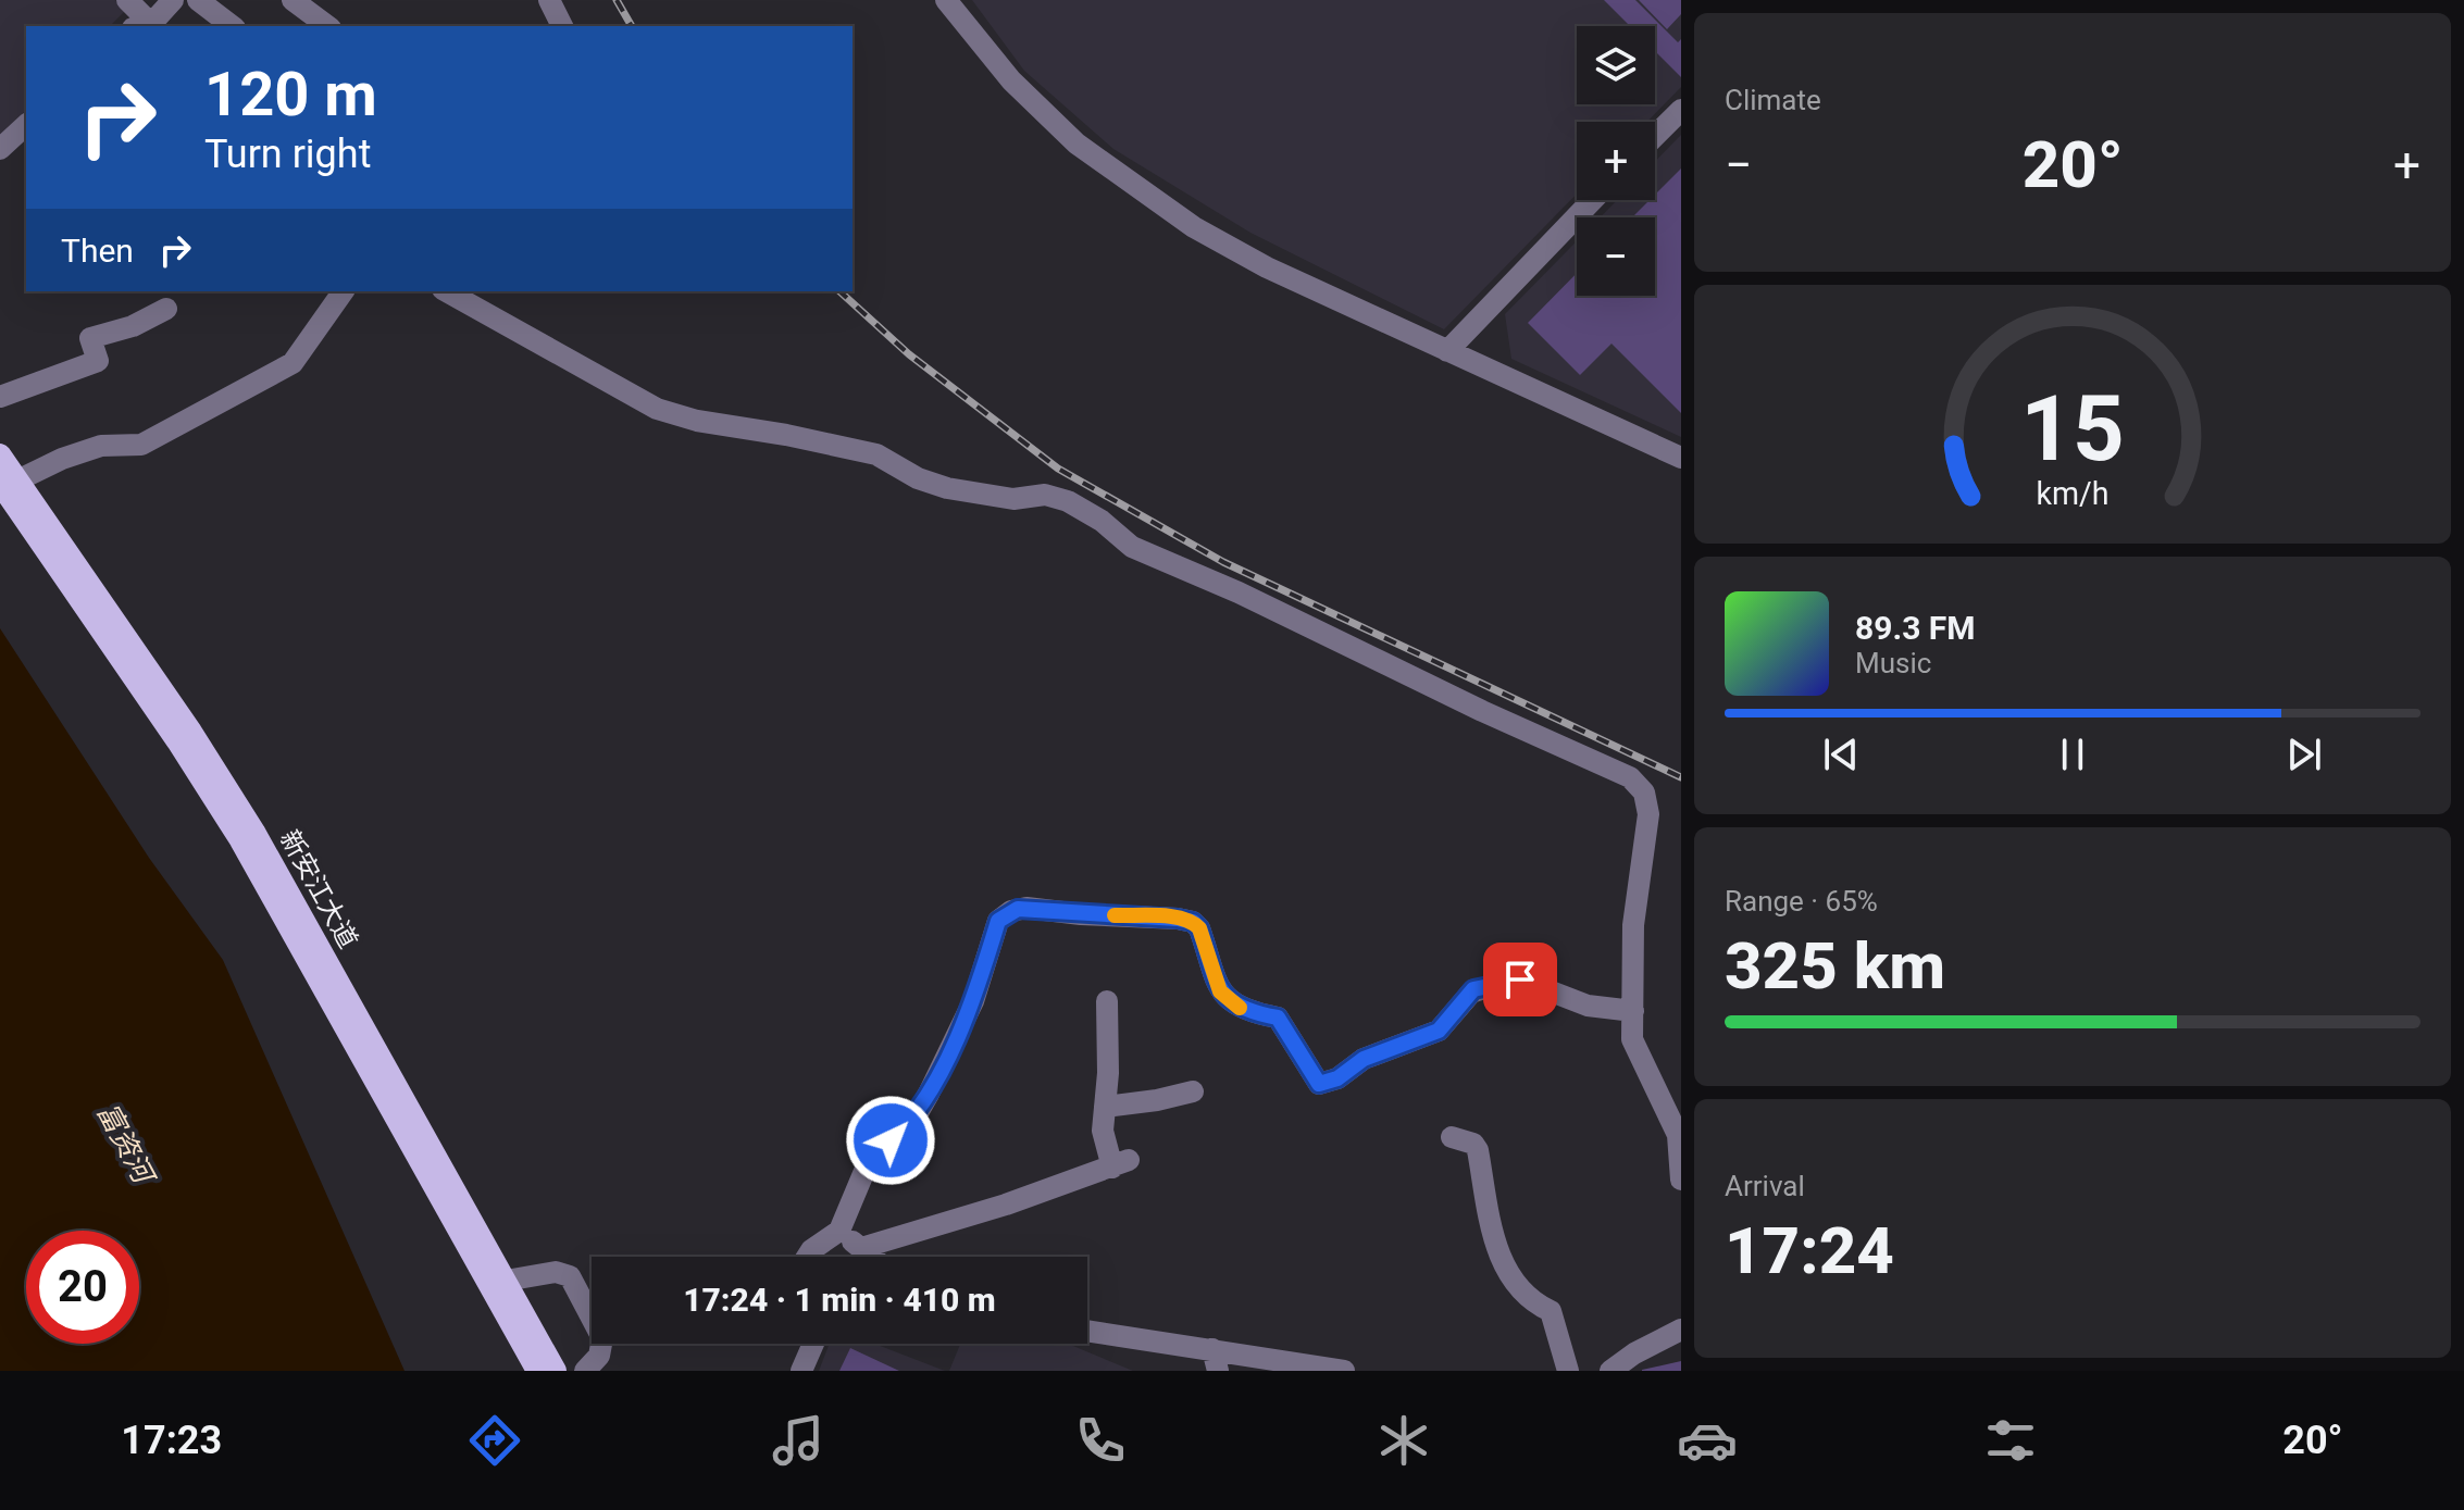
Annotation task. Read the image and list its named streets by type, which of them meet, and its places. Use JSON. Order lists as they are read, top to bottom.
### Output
{
  "streets": {
    "main road": ["新安江大道"]
  },
  "water": ["富资河"],
  "page": {
    "tile": [
      "Climate",
      ["Range · 65%", "325 km"],
      ["Arrival", "17:24"]
    ],
    "map_buttons": ["+", "−"],
    "turn": ["120 m", "Turn right"],
    "heat": ["−", "20°", "+"],
    "then": "Then",
    "song": ["89.3 FM", "Music"],
    "limit": "20",
    "trip": "17:24 · 1 min · 410 m",
    "tabs": ["17:23", "20°"],
    "gauge": ["15", "km/h"]
  }
}
